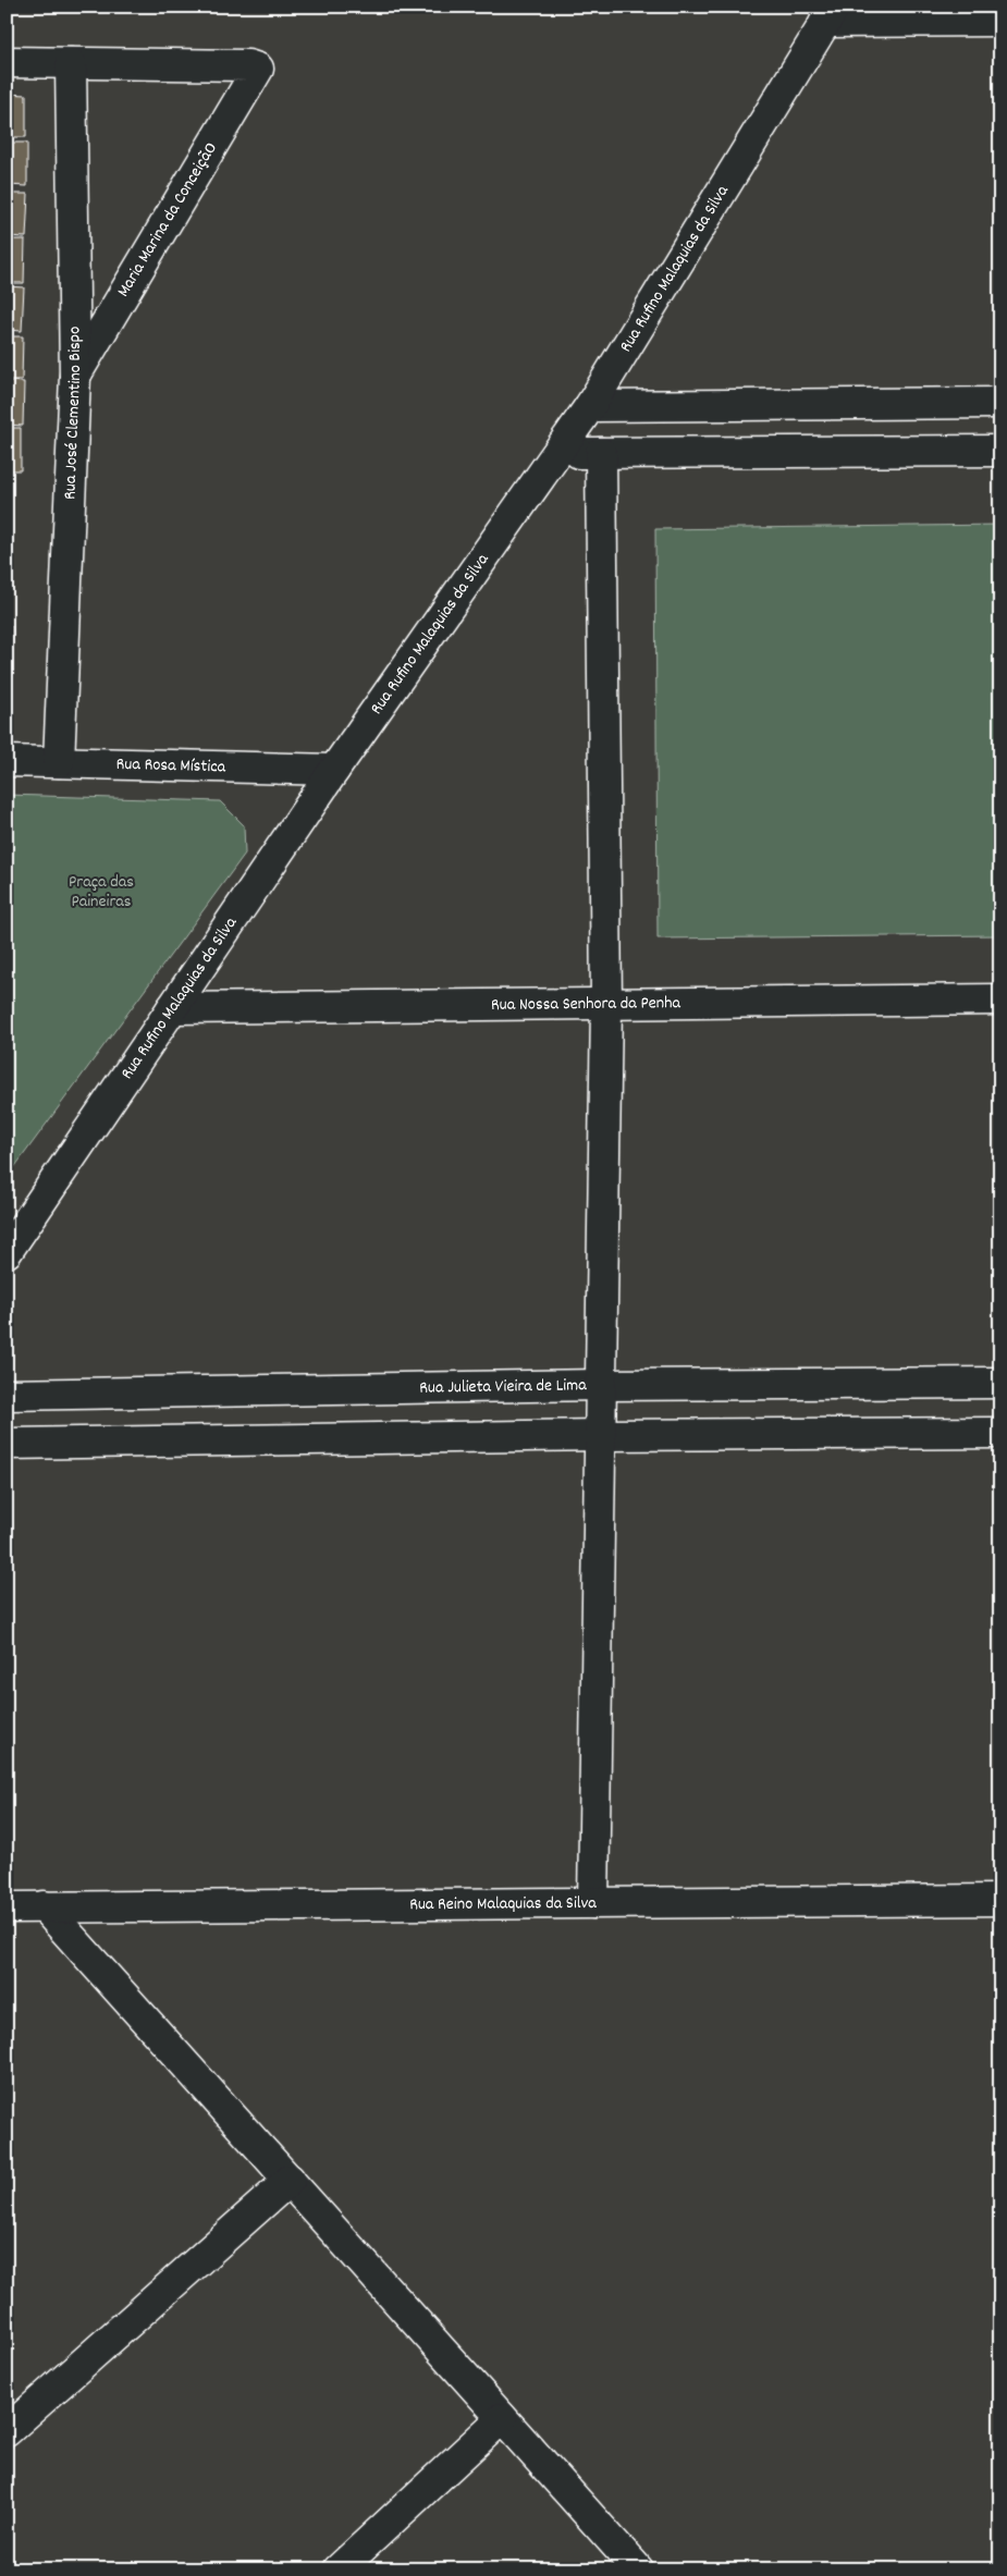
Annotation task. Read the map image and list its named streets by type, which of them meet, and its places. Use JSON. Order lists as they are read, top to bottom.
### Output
{
  "streets": {
    "street": [
      "Maria Marina da Conceiçãо",
      "Rua Rufino Malaquias da Silva",
      "Rua José Clementino Bispo",
      "Rua Rosa Mística",
      "Rua Nossa Senhora da Penha",
      "Rua Julieta Vieira de Lima",
      "Rua Reino Malaquias da Silva"
    ]
  },
  "crossings": [
    ["Maria Marina da Conceiçãо", "Rua José Clementino Bispo"],
    ["Rua Rufino Malaquias da Silva", "Rua Rosa Mística"],
    ["Rua Rufino Malaquias da Silva", "Rua Nossa Senhora da Penha"],
    ["Rua José Clementino Bispo", "Rua Rosa Mística"]
  ],
  "parks": ["Praça das Paineiras"]
}
